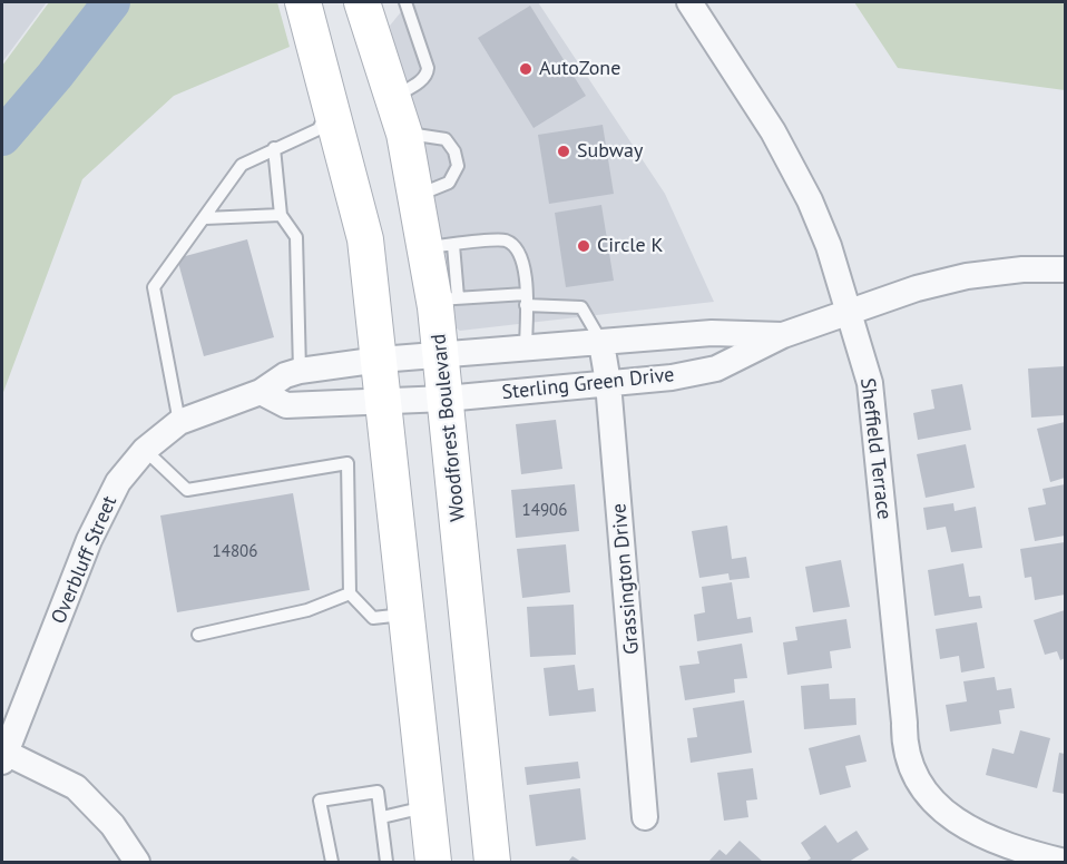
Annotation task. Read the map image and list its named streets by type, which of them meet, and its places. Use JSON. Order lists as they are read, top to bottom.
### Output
{
  "streets": {
    "main road": ["Woodforest Boulevard"],
    "street": [
      "Sterling Green Drive",
      "Sheffield Terrace",
      "Overbluff Street",
      "Grassington Drive"
    ]
  },
  "crossings": [
    ["Sterling Green Drive", "Woodforest Boulevard"],
    ["Sterling Green Drive", "Sheffield Terrace"],
    ["Sterling Green Drive", "Overbluff Street"],
    ["Sterling Green Drive", "Grassington Drive"]
  ],
  "places": ["AutoZone", "Subway", "Circle K"],
  "house_numbers": ["14906", "14806"]
}
